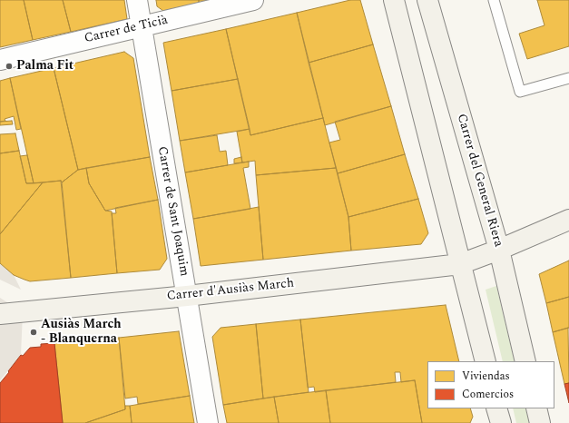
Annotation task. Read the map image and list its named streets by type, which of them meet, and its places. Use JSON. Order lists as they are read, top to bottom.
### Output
{
  "streets": {
    "main road": ["Carrer del General Riera", "Carrer d'Ausiàs March"],
    "street": ["Carrer de Ticià", "Carrer de Sant Joaquim"]
  },
  "crossings": [
    ["Carrer de Ticià", "Carrer de Sant Joaquim"],
    ["Carrer del General Riera", "Carrer d'Ausiàs March"],
    ["Carrer de Sant Joaquim", "Carrer d'Ausiàs March"]
  ],
  "places": ["Palma Fit", "Ausiàs March - Blanquerna"],
  "legend": ["Viviendas", "Comercios"]
}
